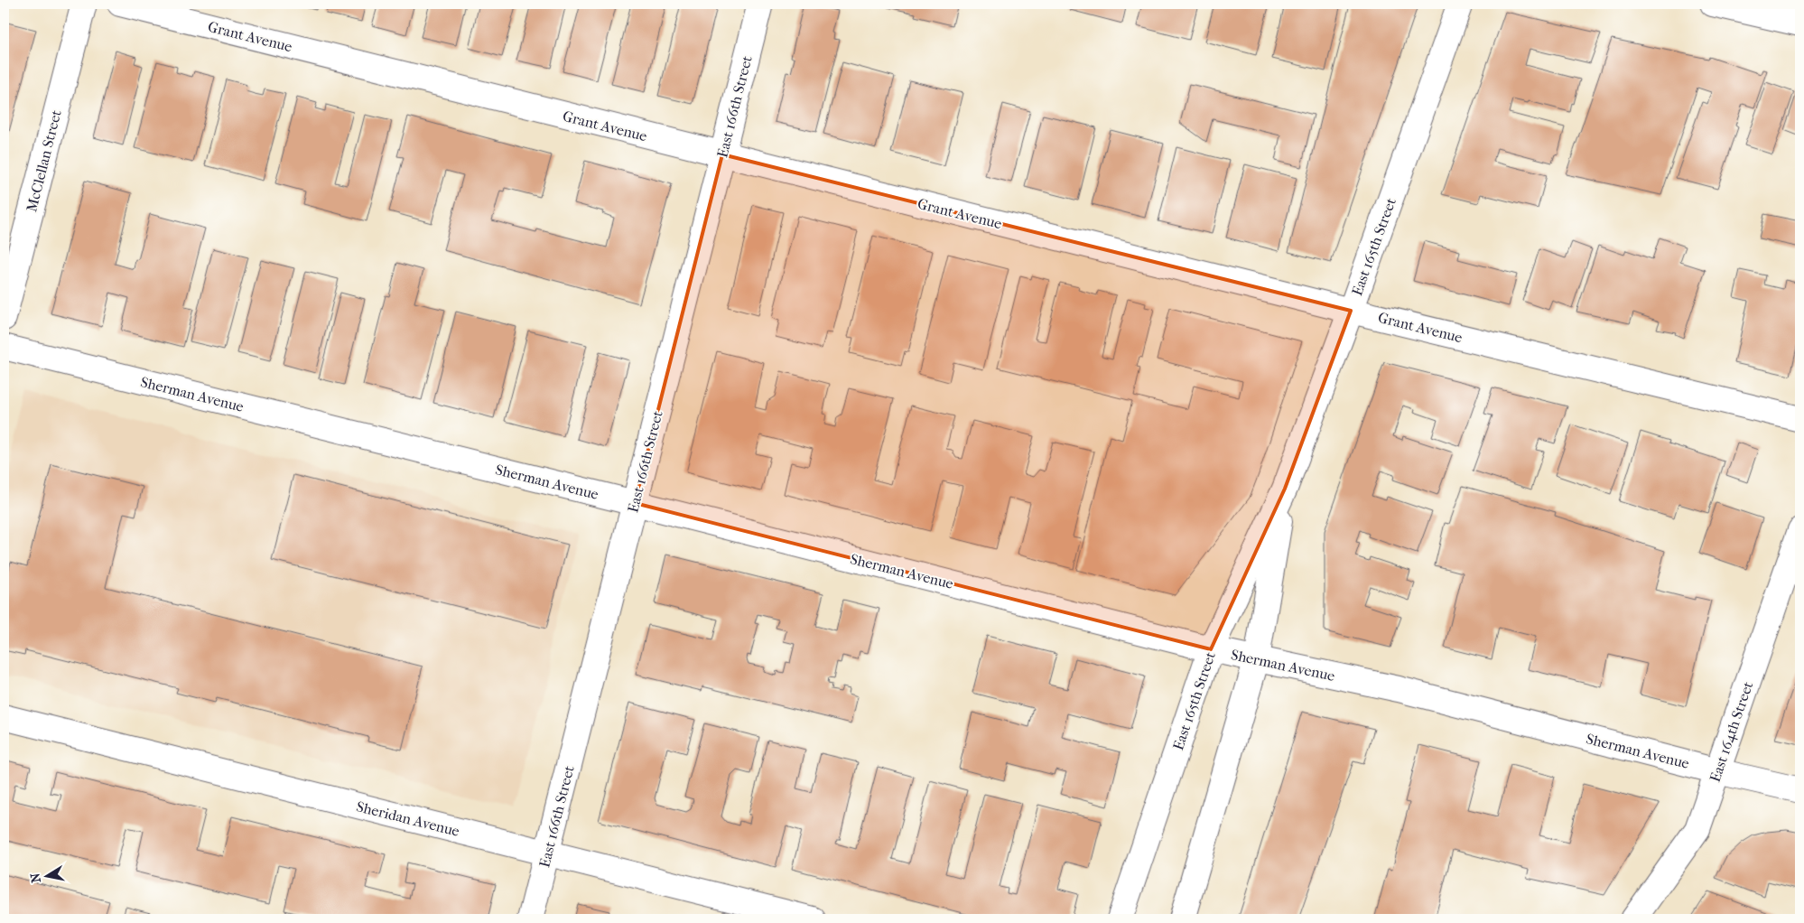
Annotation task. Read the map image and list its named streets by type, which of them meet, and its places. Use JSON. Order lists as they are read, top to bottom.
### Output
{
  "streets": {
    "street": [
      "Grant Avenue",
      "East 166th Street",
      "McClellan Street",
      "East 165th Street",
      "Sherman Avenue",
      "East 164th Street",
      "Sheridan Avenue"
    ]
  },
  "crossings": [
    ["Grant Avenue", "East 166th Street"],
    ["Grant Avenue", "East 165th Street"],
    ["East 166th Street", "Sherman Avenue"],
    ["East 166th Street", "Sheridan Avenue"],
    ["East 165th Street", "Sherman Avenue"],
    ["Sherman Avenue", "East 164th Street"]
  ],
  "north": "left"
}
